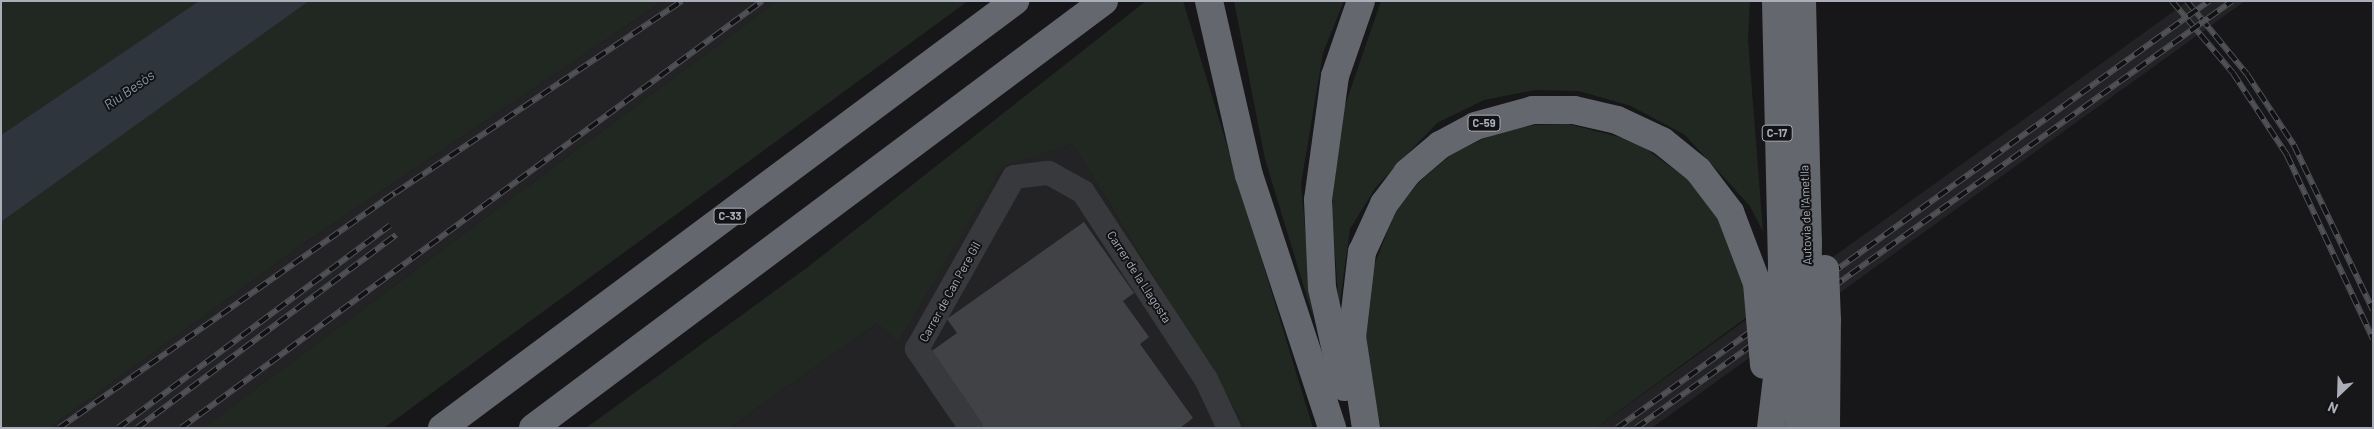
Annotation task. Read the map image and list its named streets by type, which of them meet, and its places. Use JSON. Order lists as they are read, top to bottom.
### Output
{
  "streets": {
    "highway": [
      "C-59",
      "C-17",
      "Autovia de l'Ametlla",
      "C-33"
    ],
    "street": ["Carrer de la Llagosta", "Carrer de Can Pere Gil"]
  },
  "crossings": [
    ["C-59", "C-17"],
    ["Carrer de la Llagosta", "Carrer de Can Pere Gil"]
  ],
  "water": ["Riu Besòs"],
  "north": "bottom left"
}
